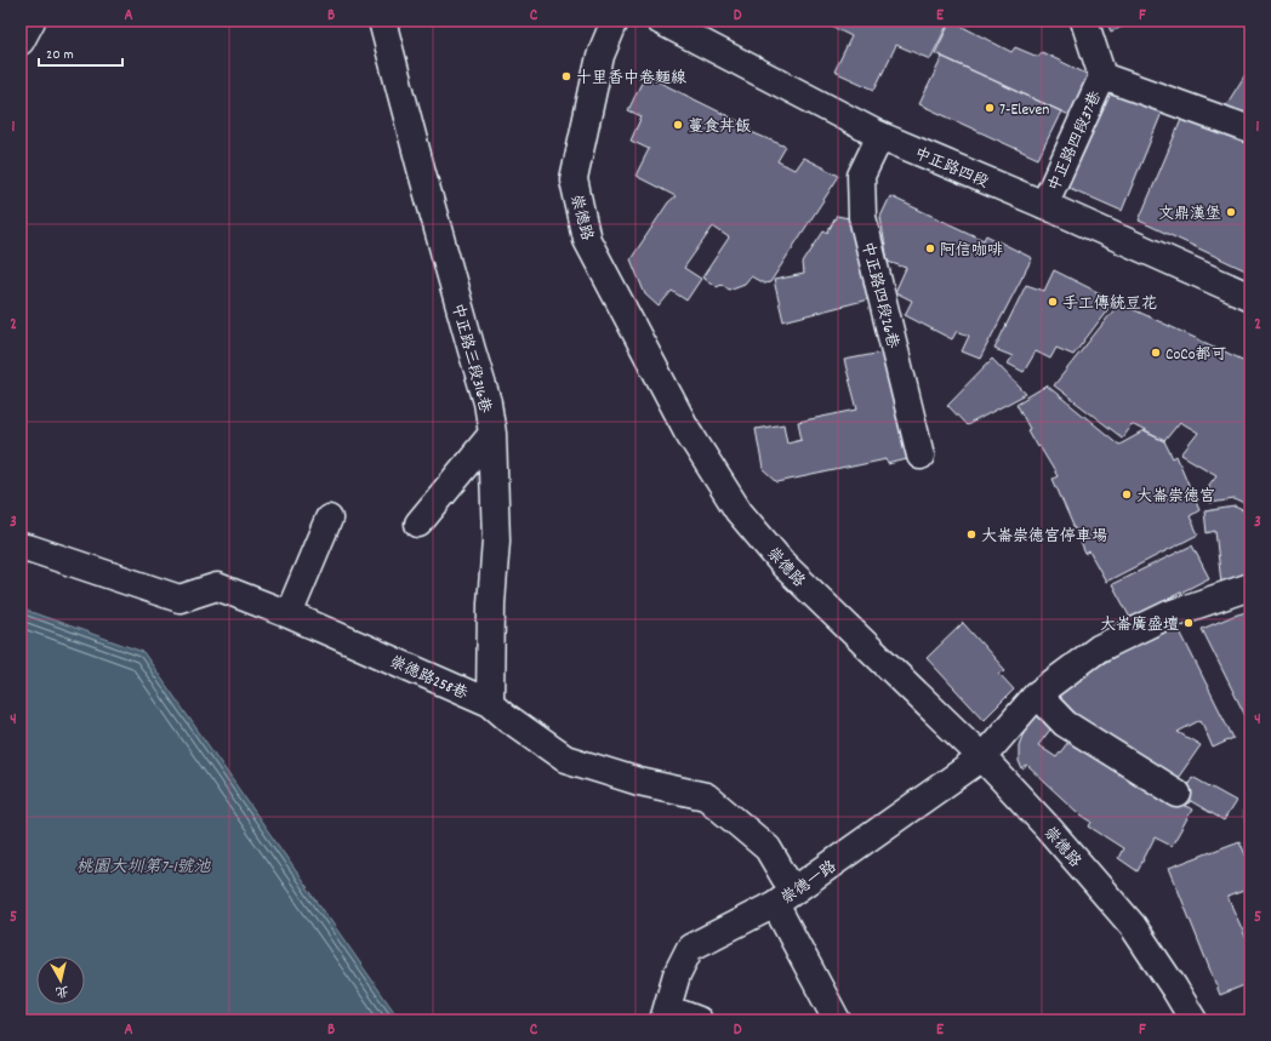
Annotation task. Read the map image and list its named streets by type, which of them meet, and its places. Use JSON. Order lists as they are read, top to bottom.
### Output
{
  "streets": {
    "street": [
      "中正路四段37巷",
      "中正路四段",
      "崇德路",
      "中正路四段26巷",
      "中正路三段316巷",
      "崇德路258巷",
      "崇德一路"
    ]
  },
  "crossings": [
    ["中正路四段37巷", "中正路四段"],
    ["中正路四段", "中正路四段26巷"],
    ["崇德路", "崇德一路"],
    ["中正路三段316巷", "崇德路258巷"],
    ["崇德路258巷", "崇德一路"]
  ],
  "water": ["桃園大圳第7-1號池"],
  "places": [
    "十里香中卷麵線",
    "7-Eleven",
    "蔓食丼飯",
    "文鼎漢堡",
    "阿信咖啡",
    "手工傳統豆花",
    "CoCo都可",
    "大崙崇德宮",
    "大崙崇德宮停車場",
    "大崙廣盛壇"
  ],
  "scale_bar": "20 m",
  "north": "bottom",
  "grid": {
    "columns": [
      "A",
      "B",
      "C",
      "D",
      "E",
      "F"
    ],
    "rows": [
      "1",
      "2",
      "3",
      "4",
      "5"
    ]
  }
}
